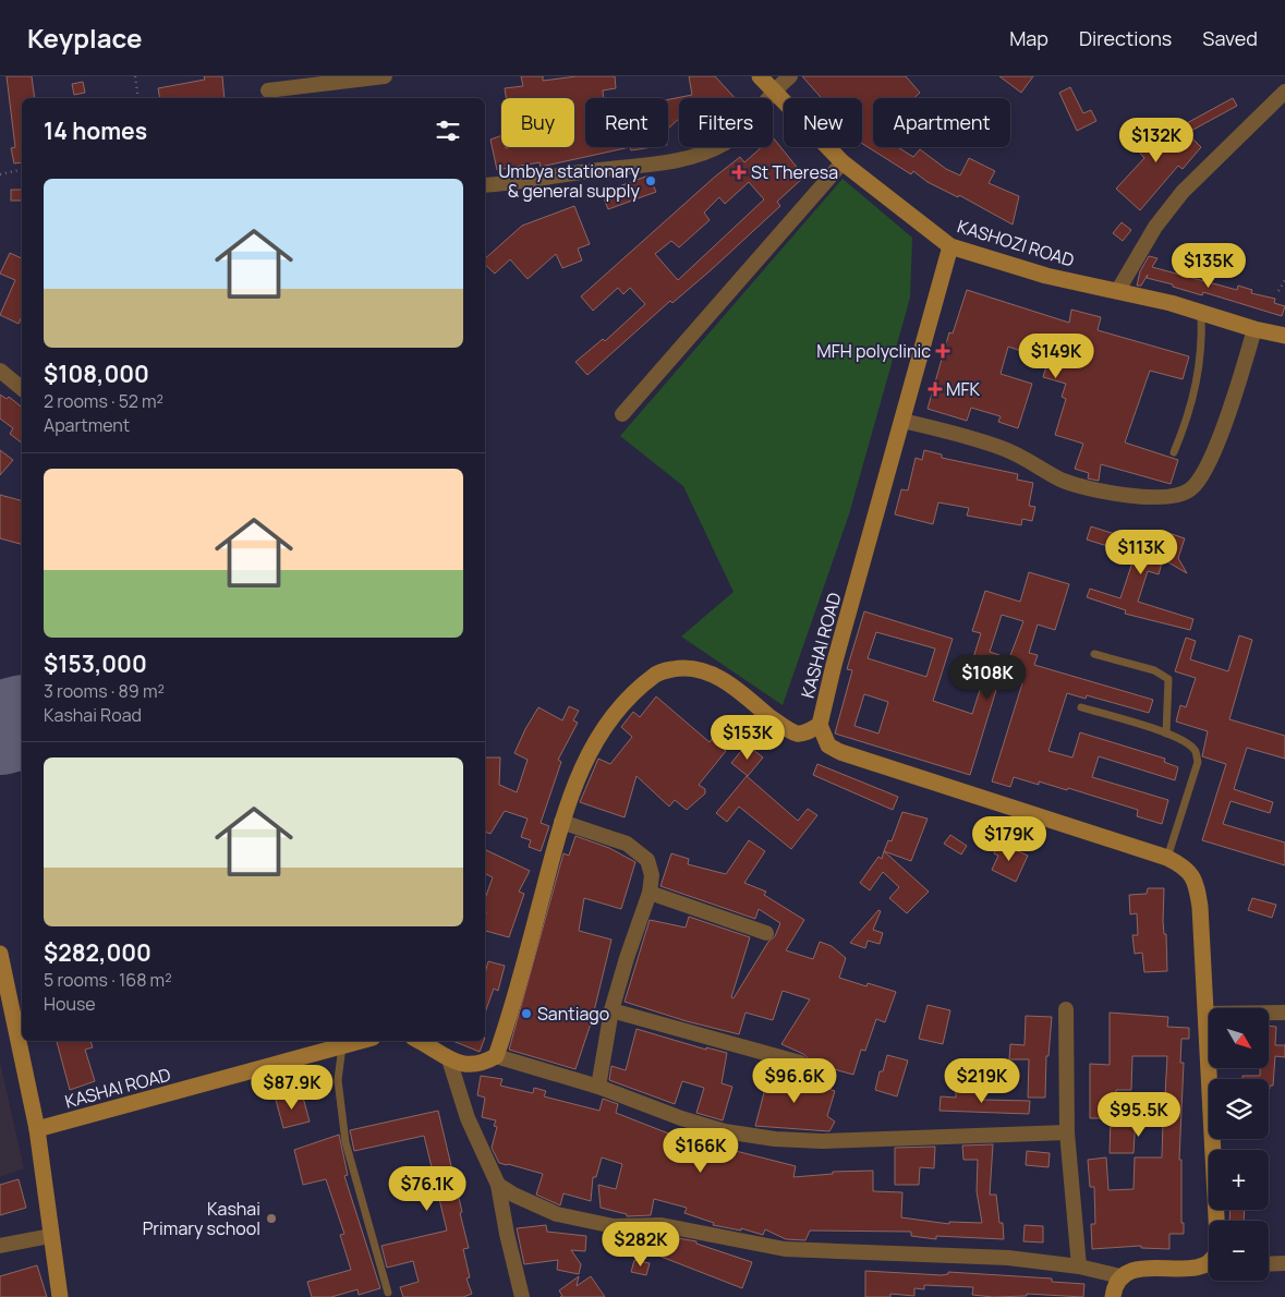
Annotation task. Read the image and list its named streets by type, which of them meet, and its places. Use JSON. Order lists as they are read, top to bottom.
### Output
{
  "streets": {
    "street": ["KASHOZI ROAD", "KASHAI ROAD"]
  },
  "crossings": [
    ["KASHOZI ROAD", "KASHAI ROAD"]
  ],
  "places": {
    "health": ["St Theresa", "MFH polyclinic", "MFK"],
    "other": ["Umbya stationary & general supply", "Santiago", "Kashai Primary school"]
  },
  "north": "bottom right",
  "page": {
    "header": "Keyplace",
    "nav": ["Map", "Directions", "Saved"],
    "chip": [
      "Buy",
      "Rent",
      "Filters",
      "New",
      "Apartment"
    ],
    "heading": "14 homes",
    "price": [
      "$132K",
      "$135K",
      "$149K",
      "$113K",
      "$108K",
      "$153K",
      "$179K",
      "$96.6K",
      "$219K",
      "$87.9K",
      "$95.5K",
      "$166K",
      "$76.1K",
      "$282K"
    ],
    "list": [
      {
        "name": "$108,000",
        "note": "2 rooms · 52 m² · Apartment"
      },
      {
        "name": "$153,000",
        "note": "3 rooms · 89 m² · Kashai Road"
      },
      {
        "name": "$282,000",
        "note": "5 rooms · 168 m² · House"
      }
    ],
    "map_buttons": ["+", "−"]
  }
}
